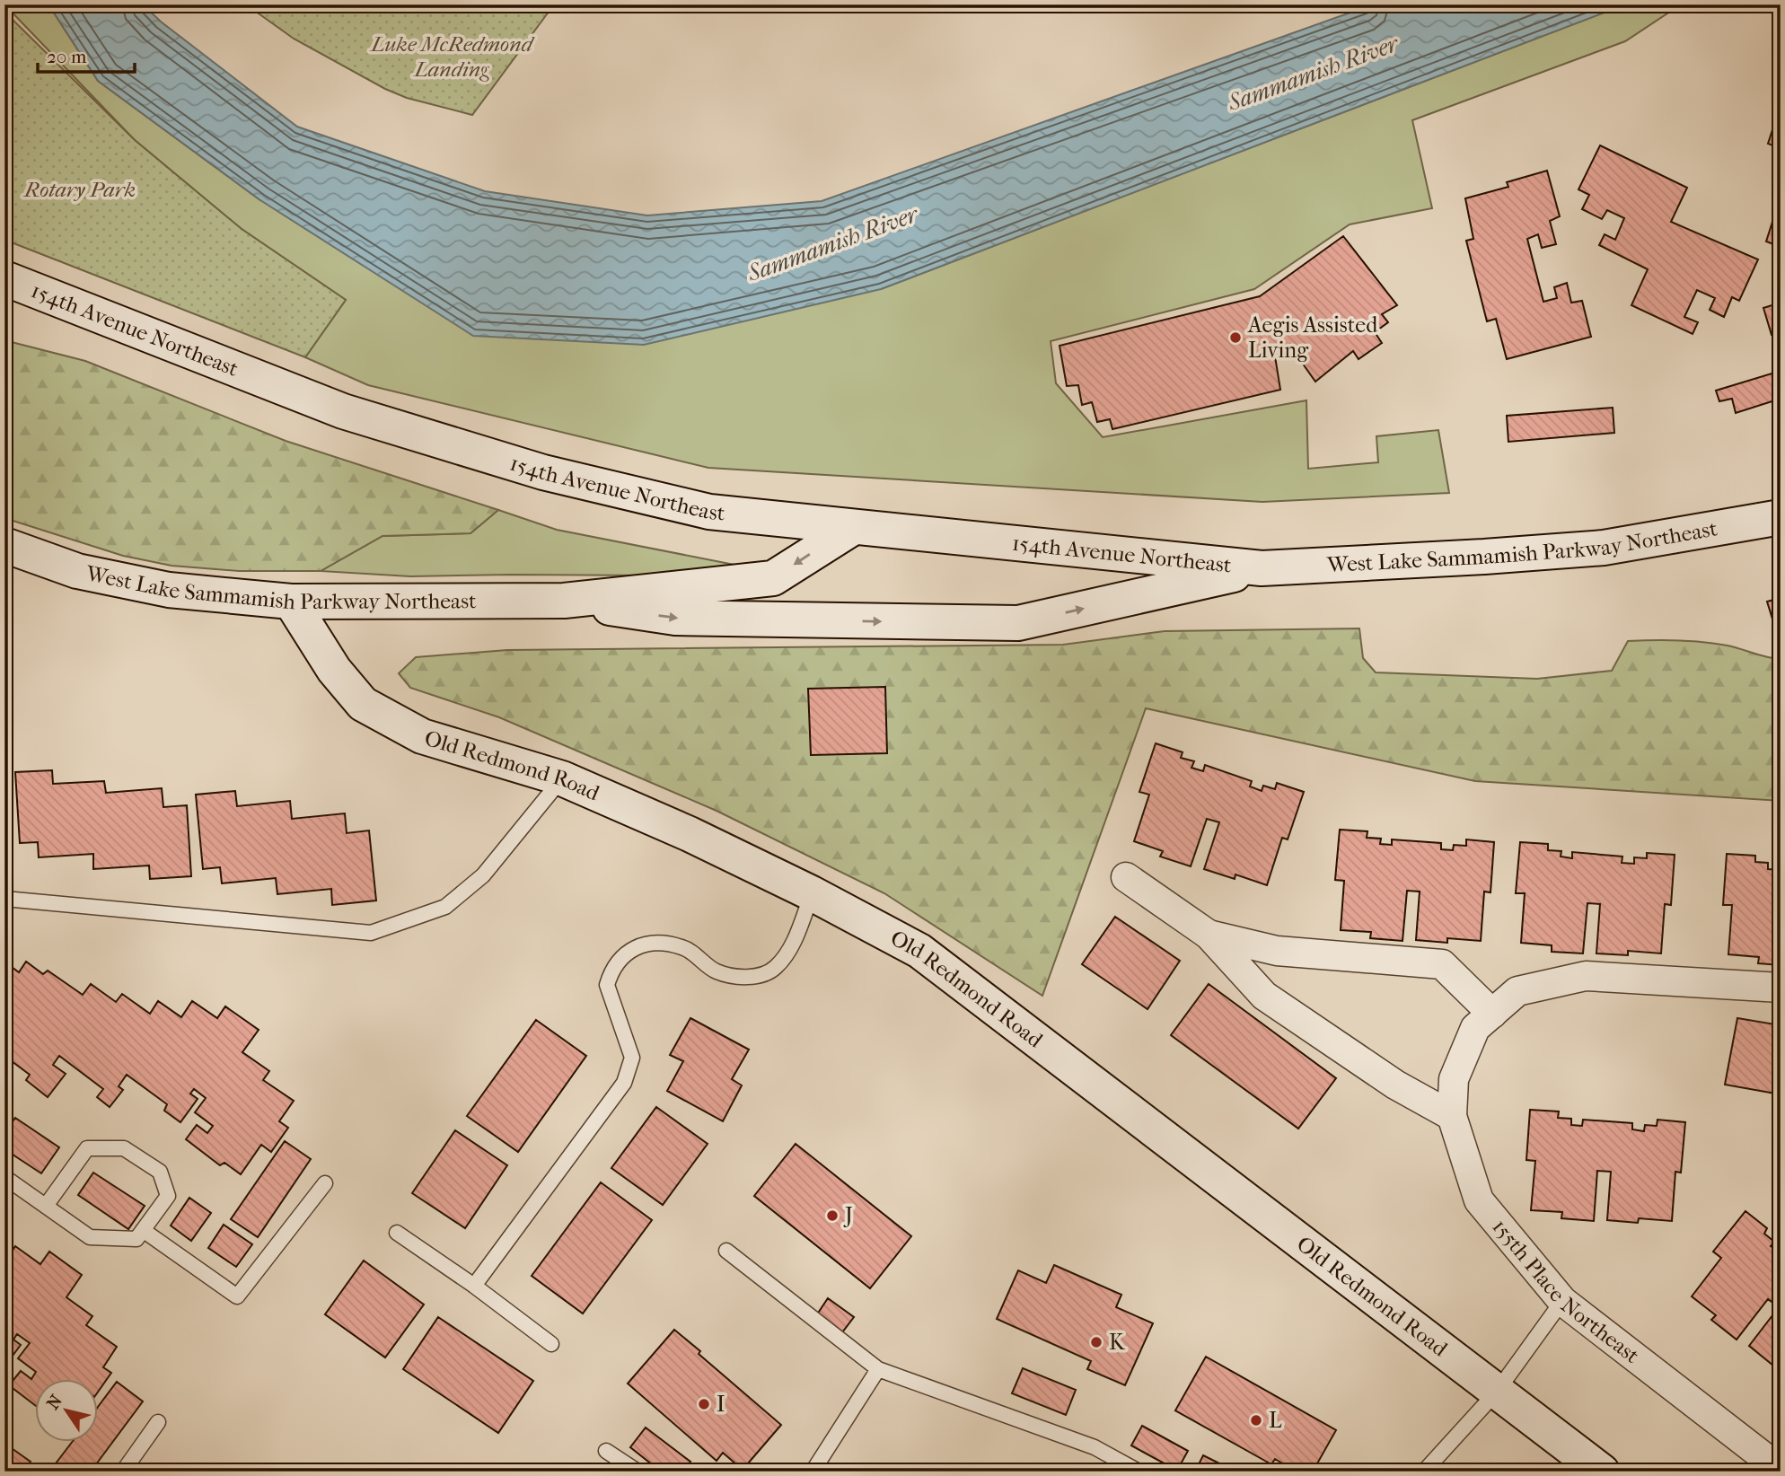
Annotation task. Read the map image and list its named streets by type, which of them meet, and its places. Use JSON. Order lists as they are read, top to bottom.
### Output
{
  "streets": {
    "main road": ["154th Avenue Northeast", "West Lake Sammamish Parkway Northeast", "Old Redmond Road"],
    "street": ["155th Place Northeast"]
  },
  "crossings": [
    ["154th Avenue Northeast", "West Lake Sammamish Parkway Northeast"],
    ["West Lake Sammamish Parkway Northeast", "Old Redmond Road"]
  ],
  "water": ["Sammamish River"],
  "parks": ["Luke McRedmond Landing", "Rotary Park"],
  "places": [
    "Aegis Assisted Living",
    "J",
    "K",
    "I",
    "L"
  ],
  "scale_bar": "20 m",
  "north": "top left"
}
